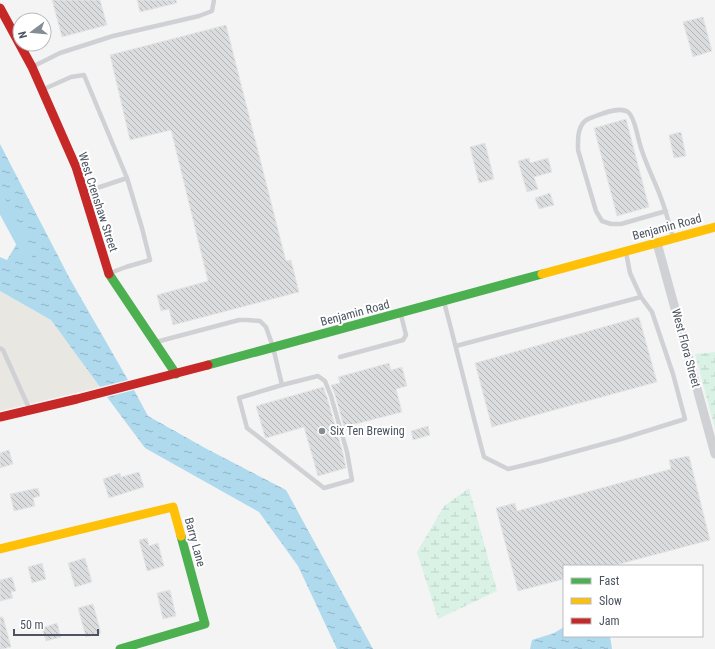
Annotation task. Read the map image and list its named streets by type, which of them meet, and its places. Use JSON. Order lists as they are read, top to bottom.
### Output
{
  "streets": {
    "street": [
      "West Crenshaw Street",
      "Benjamin Road",
      "West Flora Street",
      "Barry Lane"
    ]
  },
  "crossings": [
    ["West Crenshaw Street", "Benjamin Road"],
    ["Benjamin Road", "West Flora Street"]
  ],
  "places": ["Six Ten Brewing"],
  "legend": ["Fast", "Slow", "Jam"],
  "scale_bar": "50 m",
  "north": "left"
}
